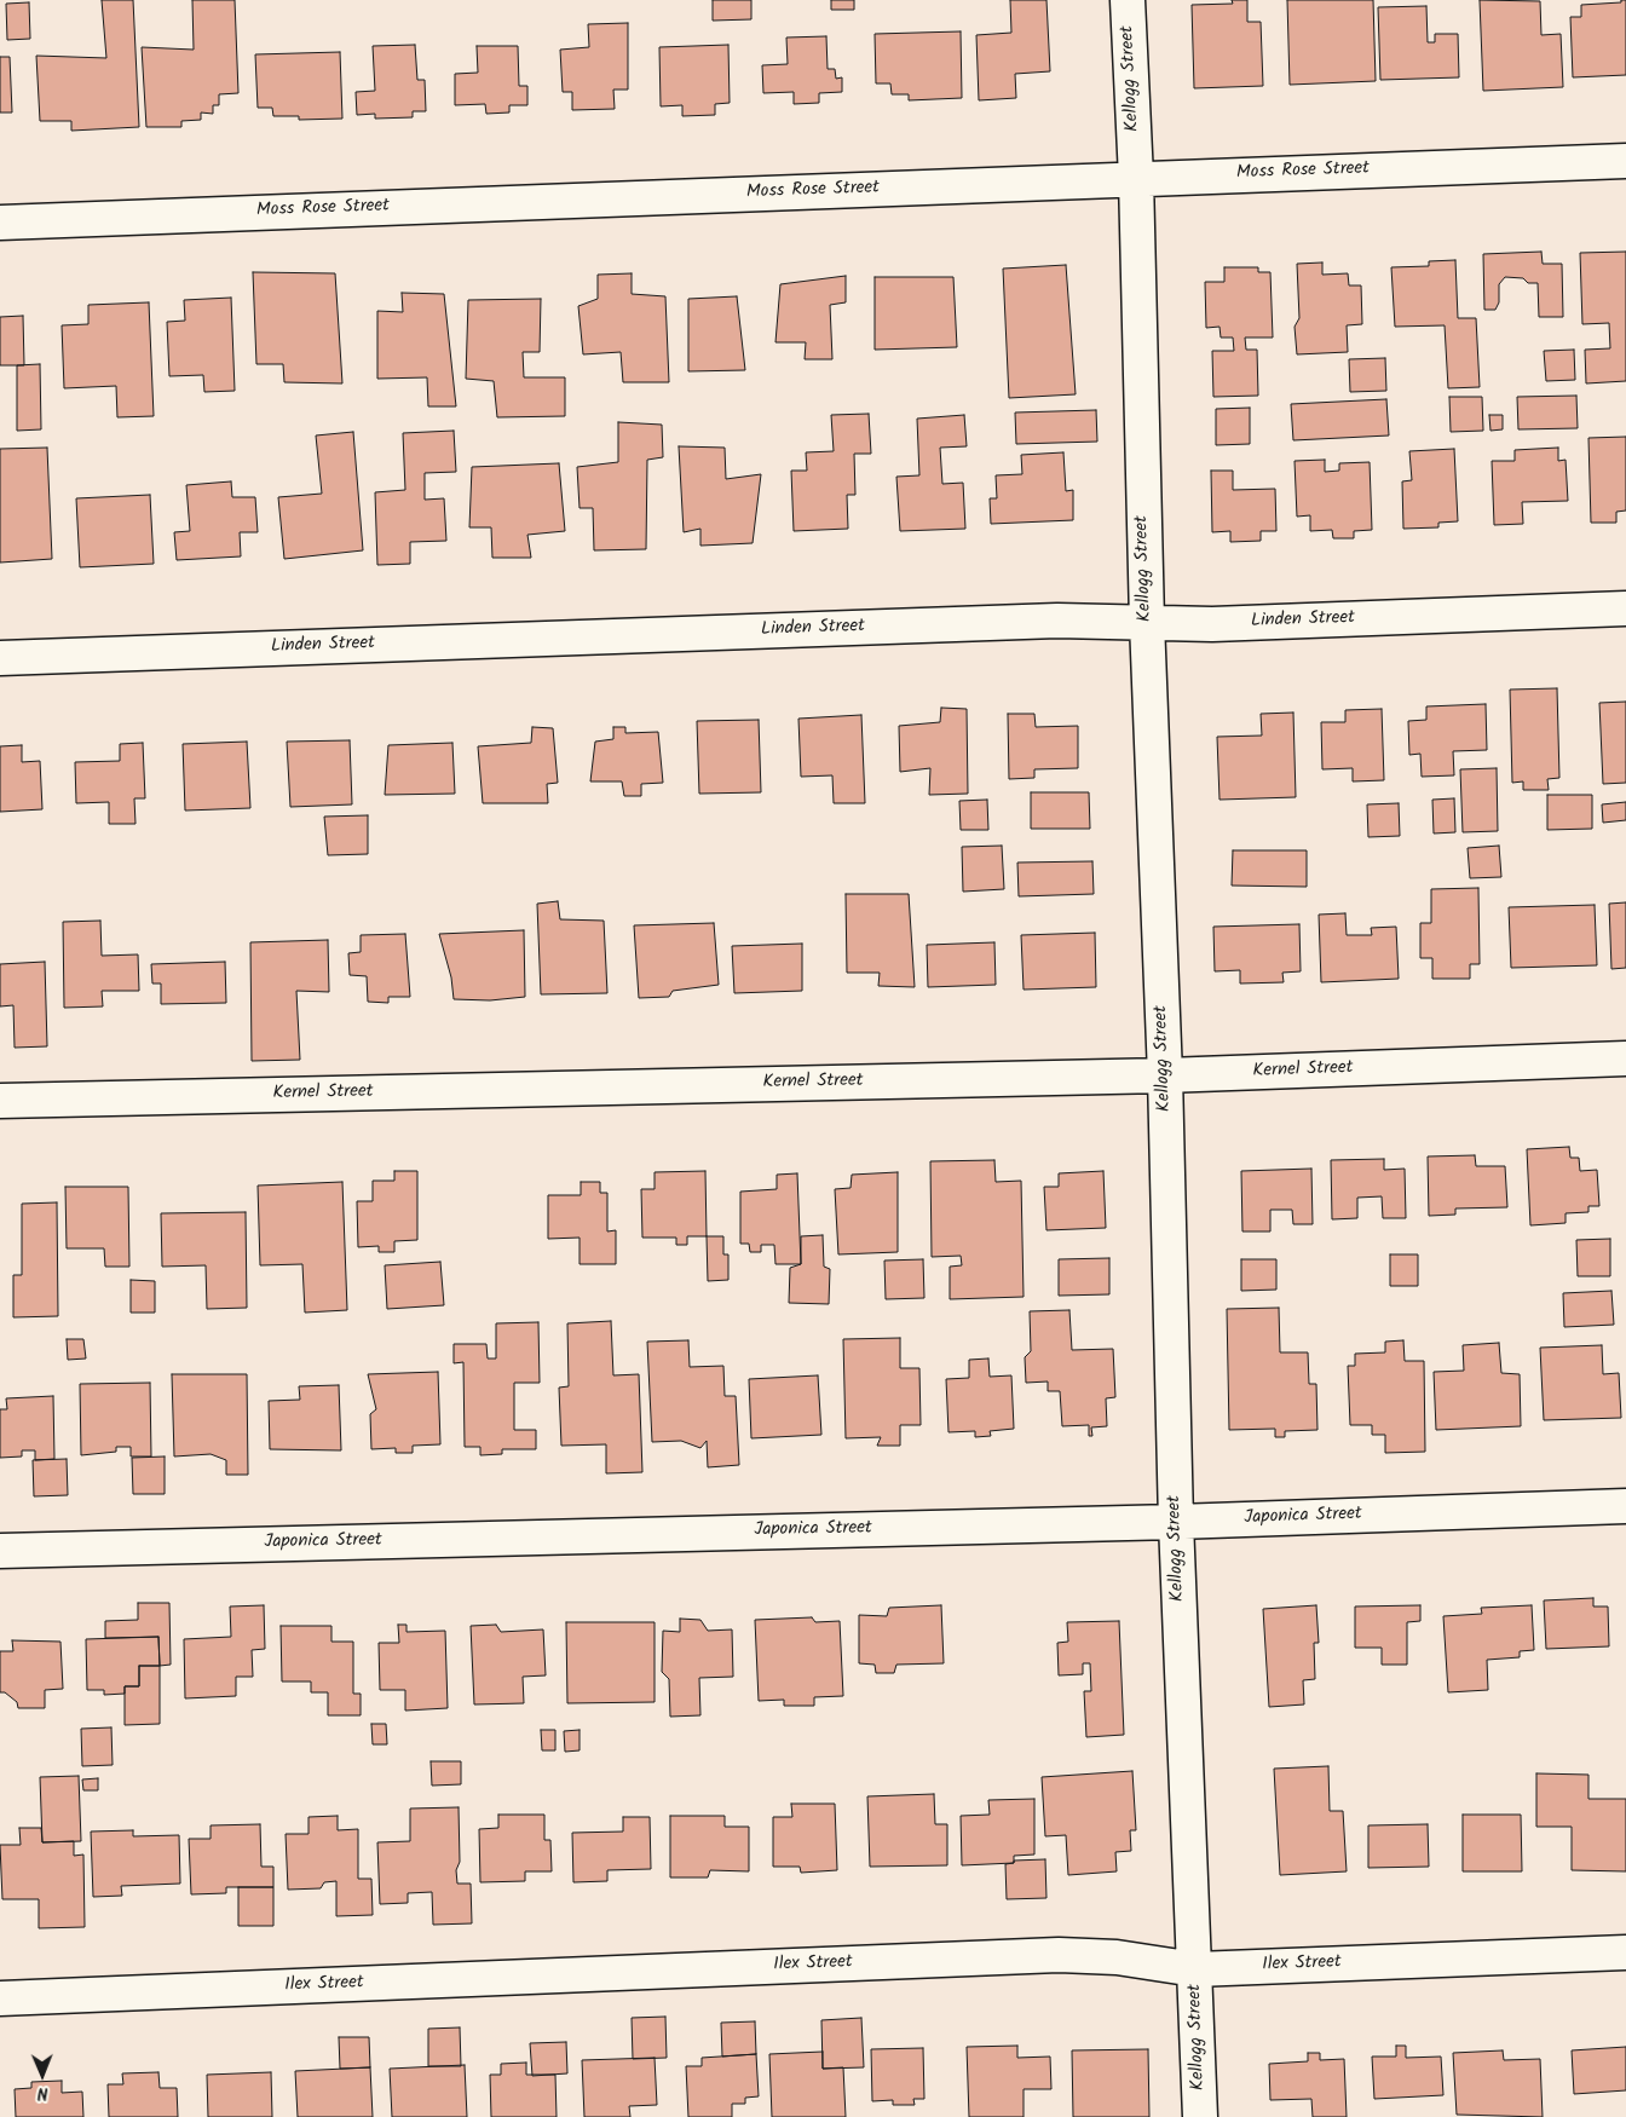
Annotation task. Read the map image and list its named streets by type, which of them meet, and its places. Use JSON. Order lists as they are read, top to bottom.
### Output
{
  "streets": {
    "street": [
      "Kellogg Street",
      "Moss Rose Street",
      "Linden Street",
      "Kernel Street",
      "Japonica Street",
      "Ilex Street"
    ]
  },
  "crossings": [
    ["Kellogg Street", "Moss Rose Street"],
    ["Kellogg Street", "Linden Street"],
    ["Kellogg Street", "Kernel Street"],
    ["Kellogg Street", "Japonica Street"],
    ["Kellogg Street", "Ilex Street"]
  ],
  "north": "bottom"
}
